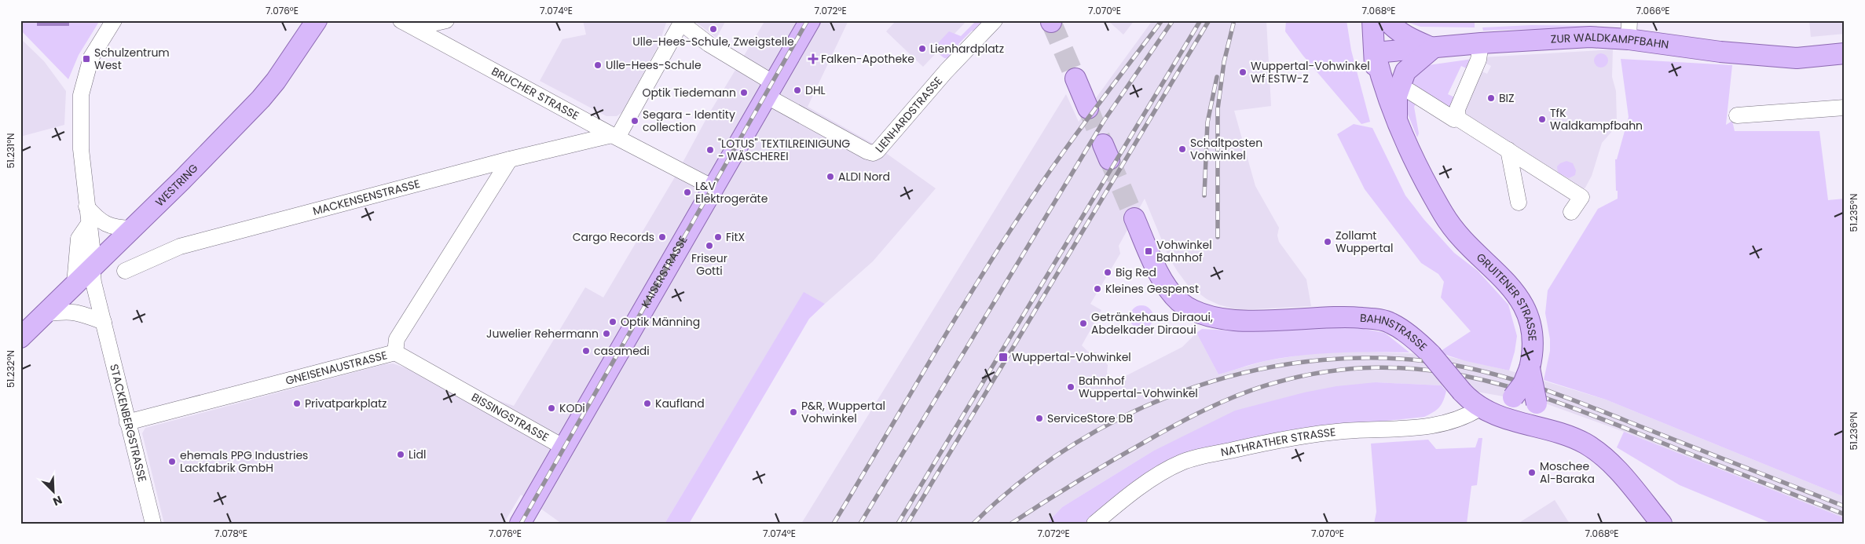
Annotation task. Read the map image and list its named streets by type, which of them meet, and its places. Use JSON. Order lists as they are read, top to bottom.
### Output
{
  "streets": {
    "main road": [
      "ZUR WALDKAMPFBAHN",
      "WESTRING",
      "KAISERSTRASSE",
      "GRUITENER STRASSE",
      "BAHNSTRASSE"
    ],
    "street": [
      "BRUCHER STRASSE",
      "LIENHARDSTRASSE",
      "MACKENSENSTRASSE",
      "GNEISENAUSTRASSE",
      "BISSINGSTRASSE",
      "STACKENBERGSTRASSE",
      "NATHRATHER STRASSE"
    ]
  },
  "crossings": [
    ["ZUR WALDKAMPFBAHN", "GRUITENER STRASSE"],
    ["BRUCHER STRASSE", "MACKENSENSTRASSE"],
    ["BRUCHER STRASSE", "KAISERSTRASSE"],
    ["LIENHARDSTRASSE", "KAISERSTRASSE"],
    ["WESTRING", "STACKENBERGSTRASSE"],
    ["MACKENSENSTRASSE", "GNEISENAUSTRASSE"],
    ["KAISERSTRASSE", "BISSINGSTRASSE"],
    ["GRUITENER STRASSE", "BAHNSTRASSE"],
    ["GRUITENER STRASSE", "NATHRATHER STRASSE"],
    ["BAHNSTRASSE", "NATHRATHER STRASSE"],
    ["GNEISENAUSTRASSE", "BISSINGSTRASSE"],
    ["GNEISENAUSTRASSE", "STACKENBERGSTRASSE"]
  ],
  "places": {
    "other": [
      "Ulle-Hees-Schule, Zweigstelle",
      "Lienhardplatz",
      "Ulle-Hees-Schule",
      "Wuppertal-Vohwinkel Wf ESTW-Z",
      "DHL",
      "Optik Tiedemann",
      "BIZ",
      "TfK Waldkampfbahn",
      "Segara - Identity collection",
      "Schaltposten Vohwinkel",
      "\"LOTUS\" TEXTILREINIGUNG - WÄSCHEREI",
      "ALDI Nord",
      "L&V Elektrogeräte",
      "Cargo Records",
      "FitX",
      "Zollamt Wuppertal",
      "Friseur Gotti",
      "Big Red",
      "Kleines Gespenst",
      "Optik Männing",
      "Getränkehaus Diraoui, Abdelkader Diraoui",
      "Juwelier Rehermann",
      "casamedi",
      "Bahnhof Wuppertal-Vohwinkel",
      "Privatparkplatz",
      "Kaufland",
      "KODi",
      "P&R, Wuppertal Vohwinkel",
      "ServiceStore DB",
      "Lidl",
      "ehemals PPG Industries Lackfabrik GmbH",
      "Moschee Al-Baraka"
    ],
    "transit": ["Schulzentrum West", "Vohwinkel Bahnhof", "Wuppertal-Vohwinkel"],
    "health": ["Falken-Apotheke"]
  },
  "north": "bottom right",
  "coordinates": [
    "7.076°E",
    "7.074°E",
    "7.072°E",
    "7.070°E",
    "7.068°E",
    "7.066°E",
    "51.231°N",
    "51.235°N",
    "51.232°N",
    "51.236°N",
    "7.078°E"
  ]
}
